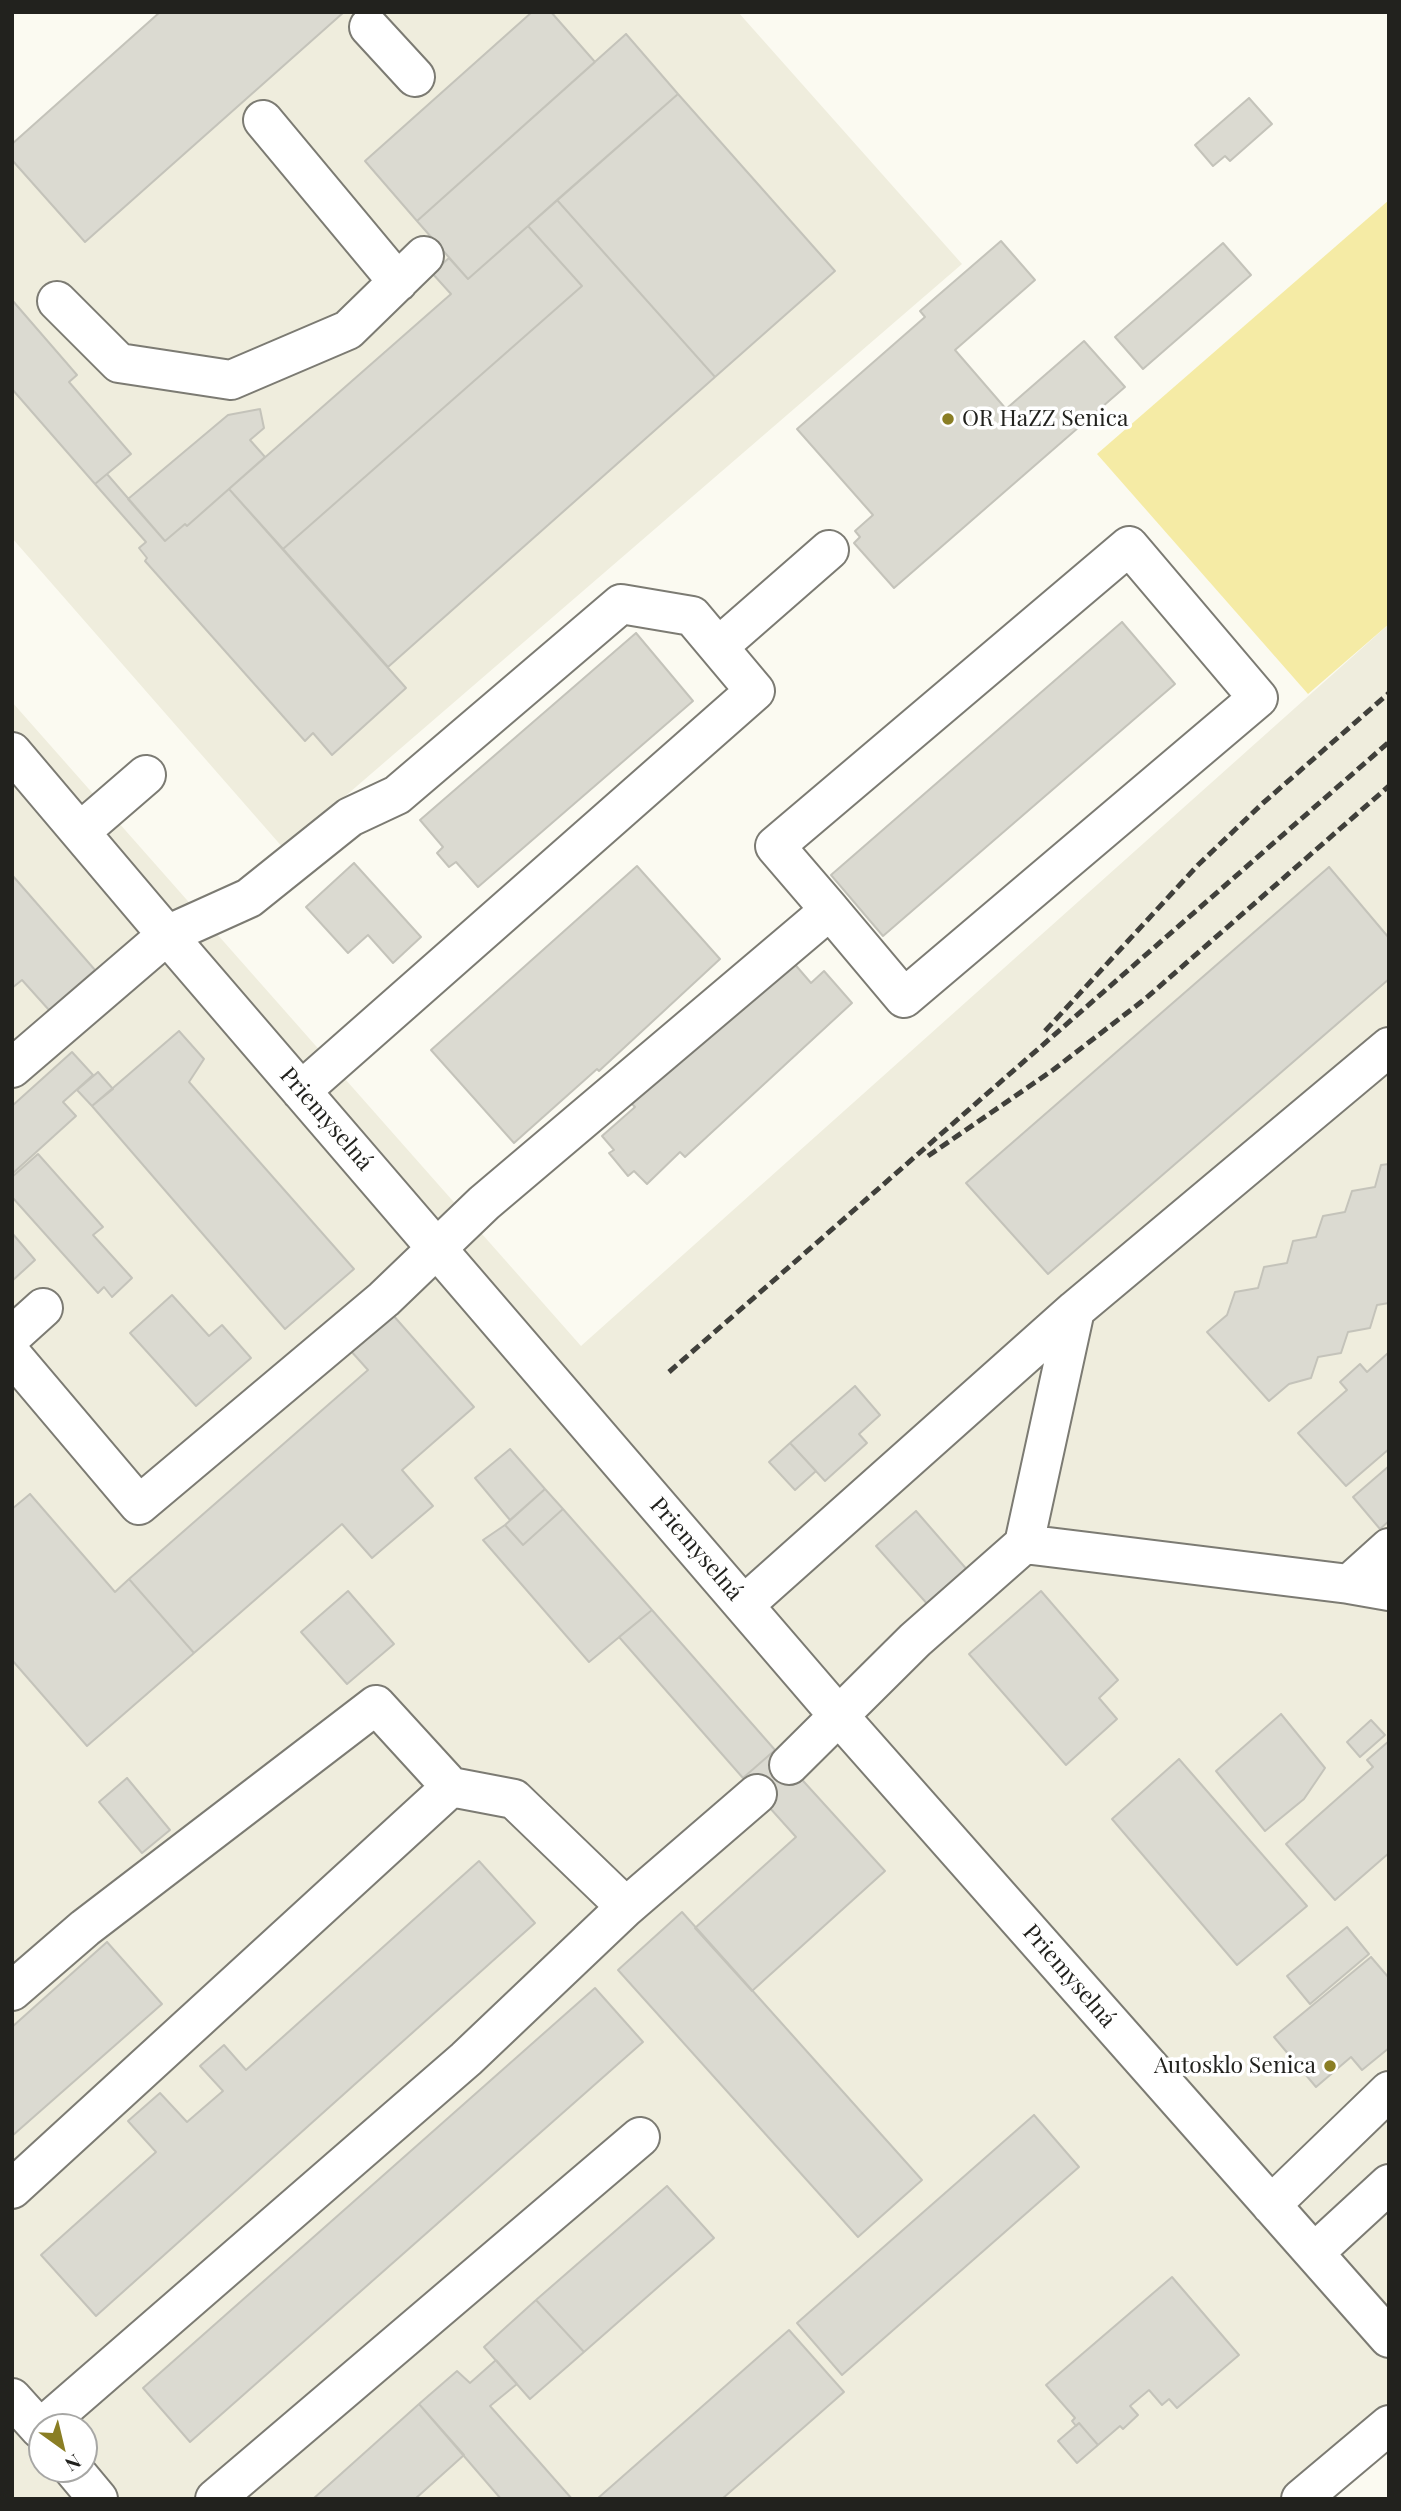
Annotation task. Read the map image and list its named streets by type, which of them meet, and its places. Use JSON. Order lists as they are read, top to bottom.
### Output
{
  "streets": {
    "street": ["Priemyselná"]
  },
  "places": ["OR HaZZ Senica", "Autosklo Senica"],
  "north": "bottom right"
}
